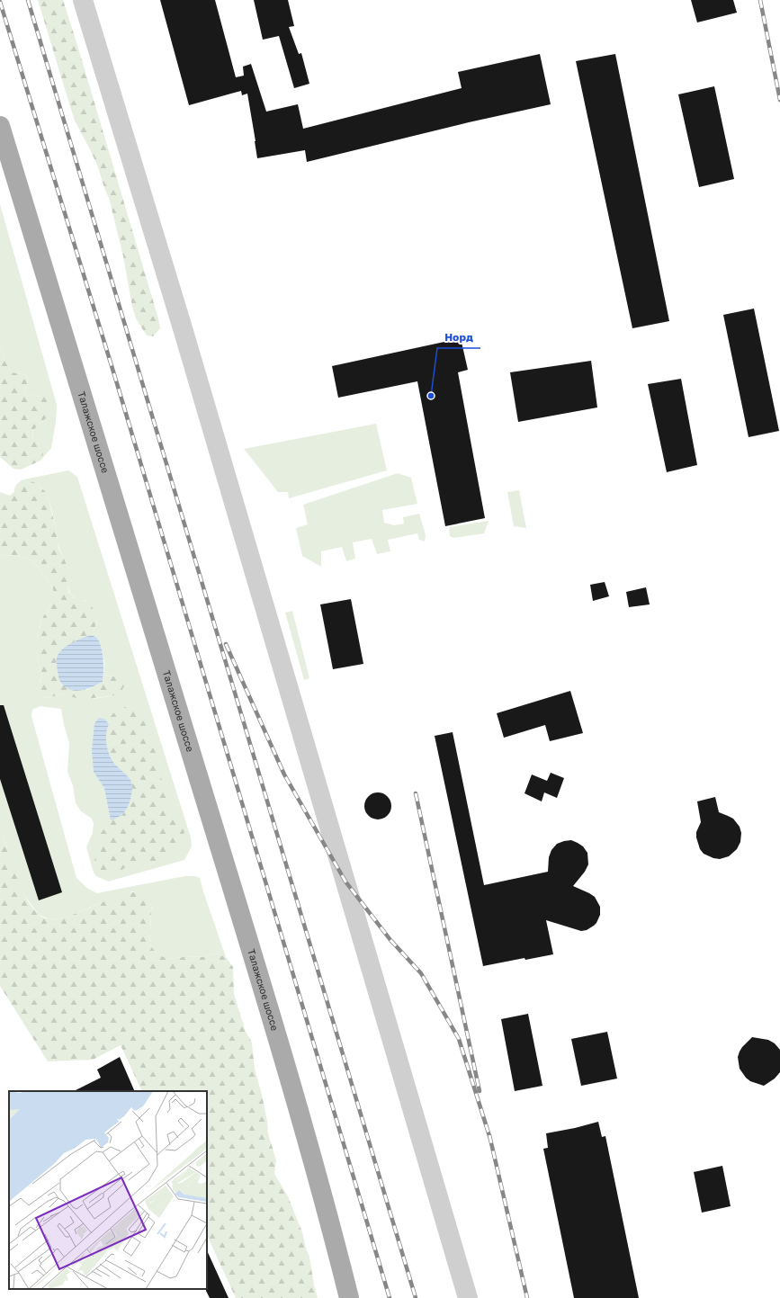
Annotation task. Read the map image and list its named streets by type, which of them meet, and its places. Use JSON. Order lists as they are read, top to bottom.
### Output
{
  "streets": {
    "main road": ["Талажское шоссе"]
  },
  "places": ["Норд"]
}
